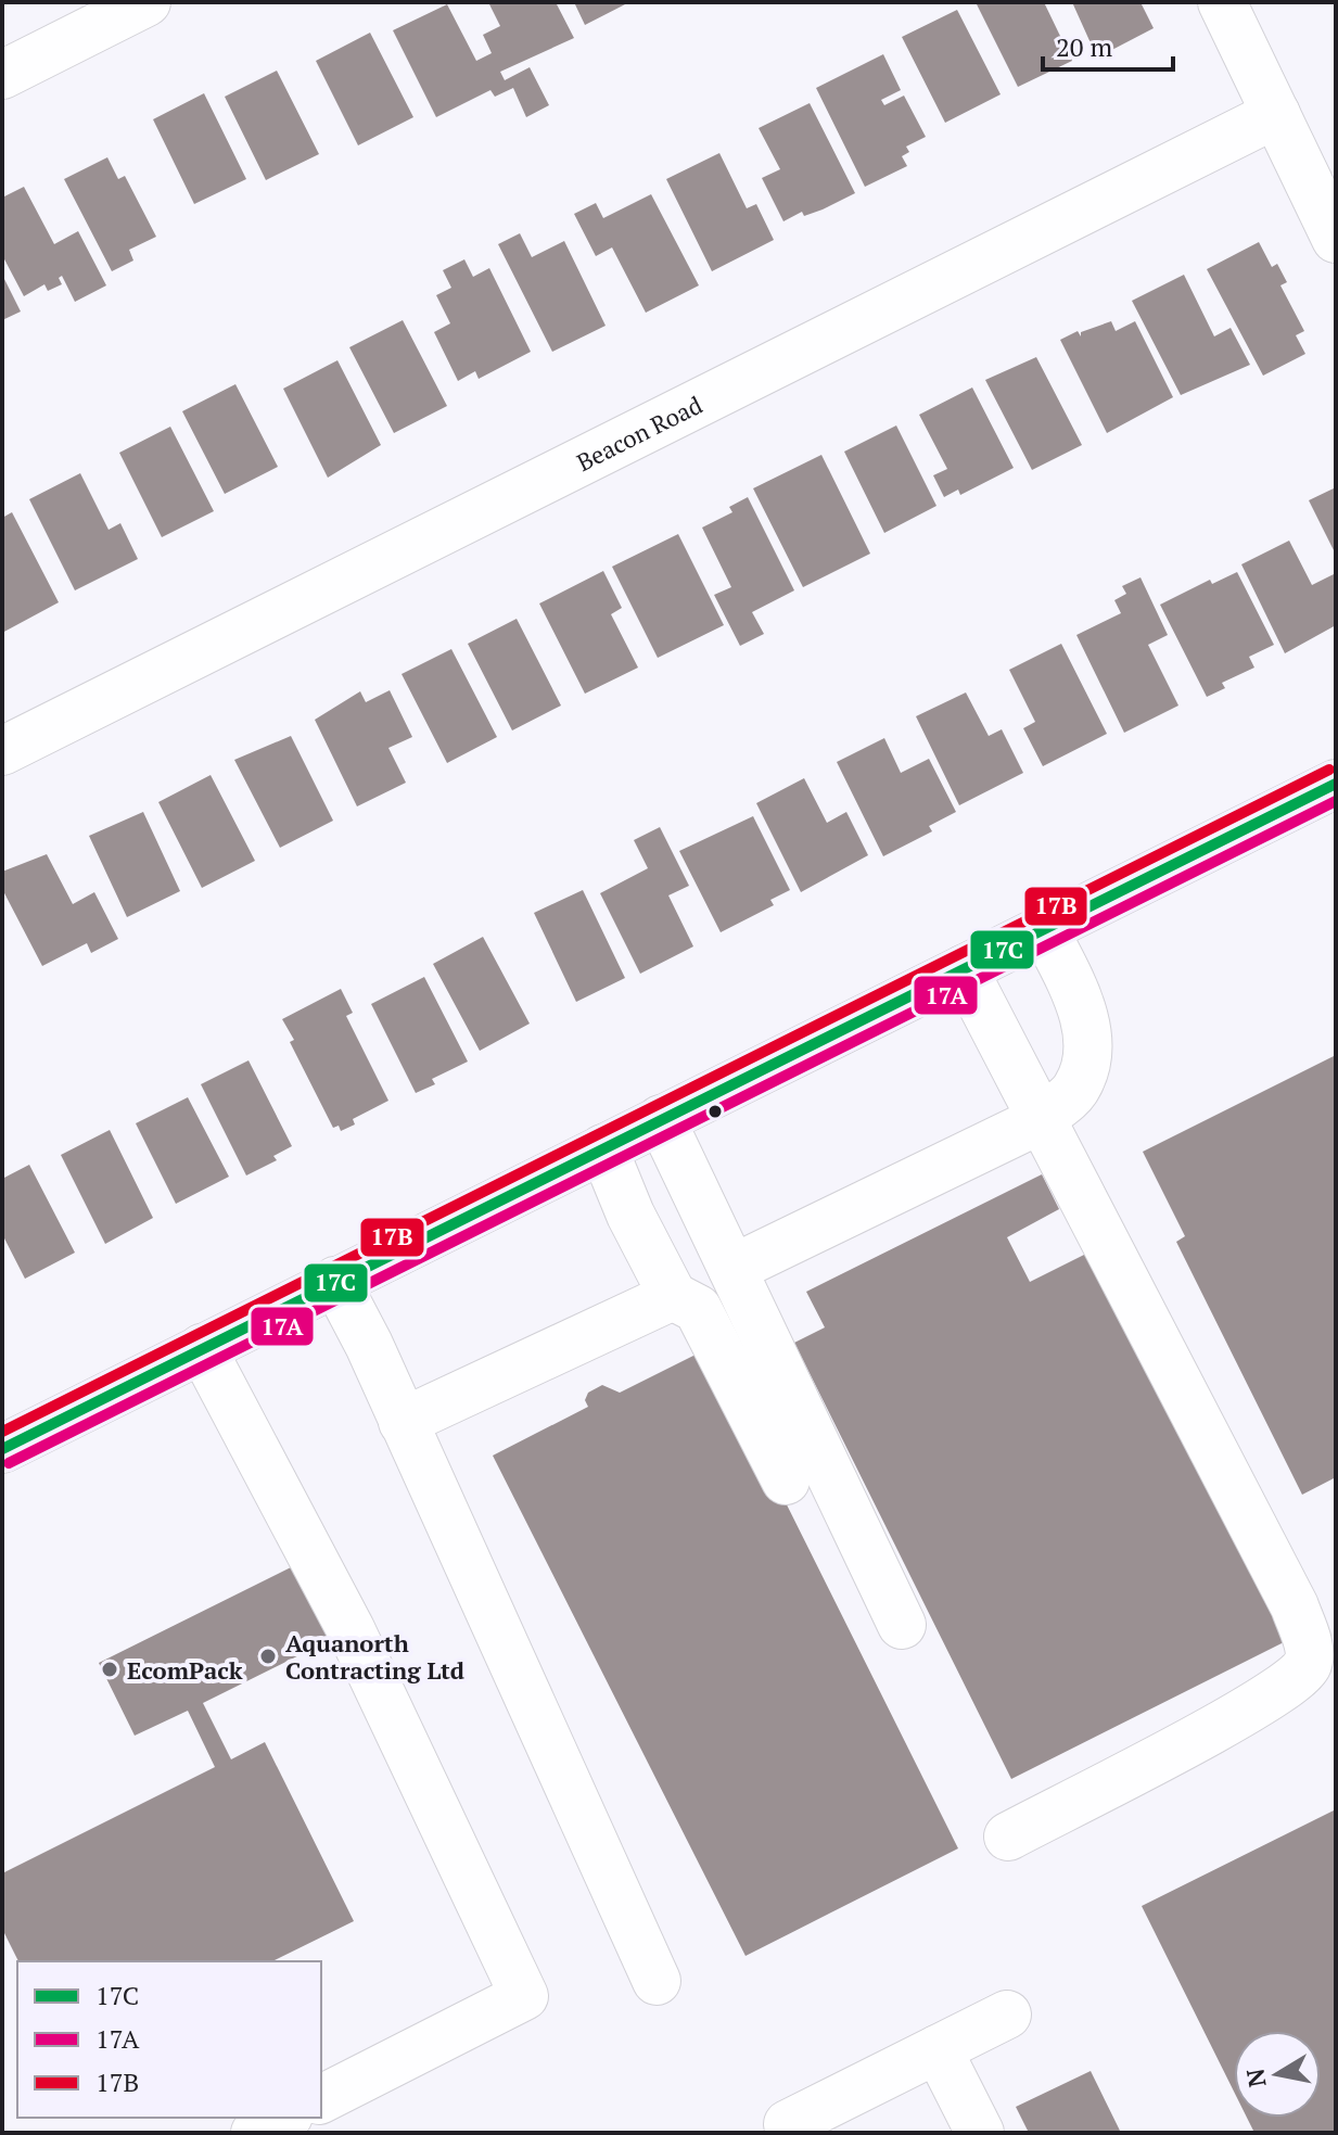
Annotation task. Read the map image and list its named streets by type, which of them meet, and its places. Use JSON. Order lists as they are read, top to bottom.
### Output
{
  "streets": {
    "street": ["Beacon Road"]
  },
  "places": ["Aquanorth Contracting Ltd", "EcomPack"],
  "lines": ["transit line 17B", "transit line 17C", "transit line 17A"],
  "legend": ["17C", "17A", "17B"],
  "scale_bar": "20 m",
  "north": "left"
}
